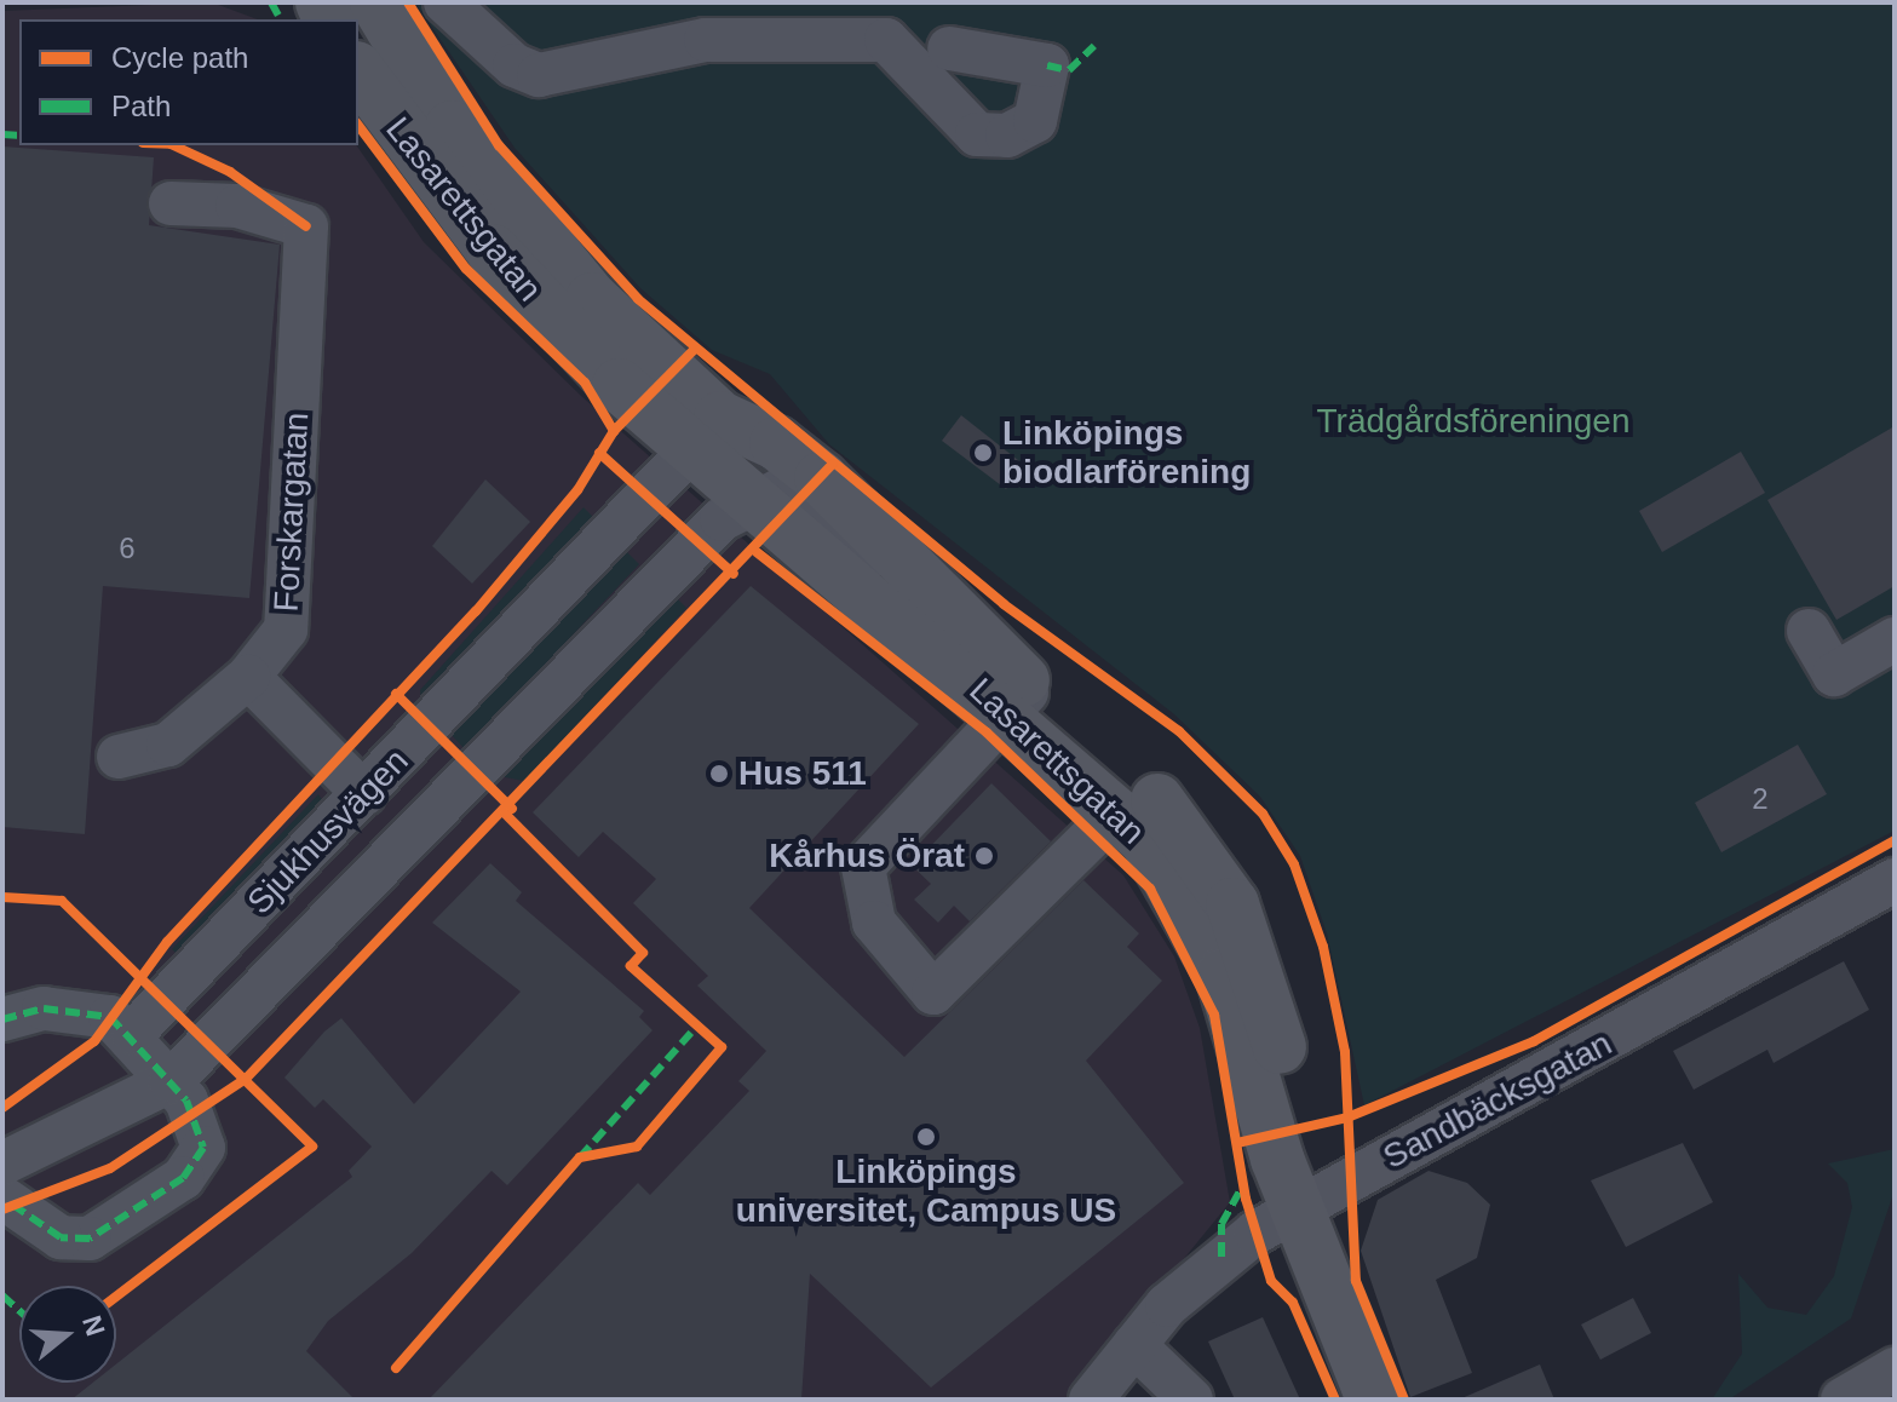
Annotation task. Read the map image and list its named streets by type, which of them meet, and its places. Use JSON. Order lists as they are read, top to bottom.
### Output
{
  "streets": {
    "main road": ["Lasarettsgatan"],
    "street": ["Forskargatan", "Sjukhusvägen", "Sandbäcksgatan"]
  },
  "crossings": [
    ["Lasarettsgatan", "Sjukhusvägen"],
    ["Lasarettsgatan", "Sandbäcksgatan"]
  ],
  "parks": ["Trädgårdsföreningen"],
  "places": [
    "Linköpings biodlarförening",
    "Hus 511",
    "Kårhus Örat",
    "Linköpings universitet, Campus US"
  ],
  "house_numbers": ["6", "2"],
  "legend": ["Cycle path", "Path"],
  "north": "right"
}
